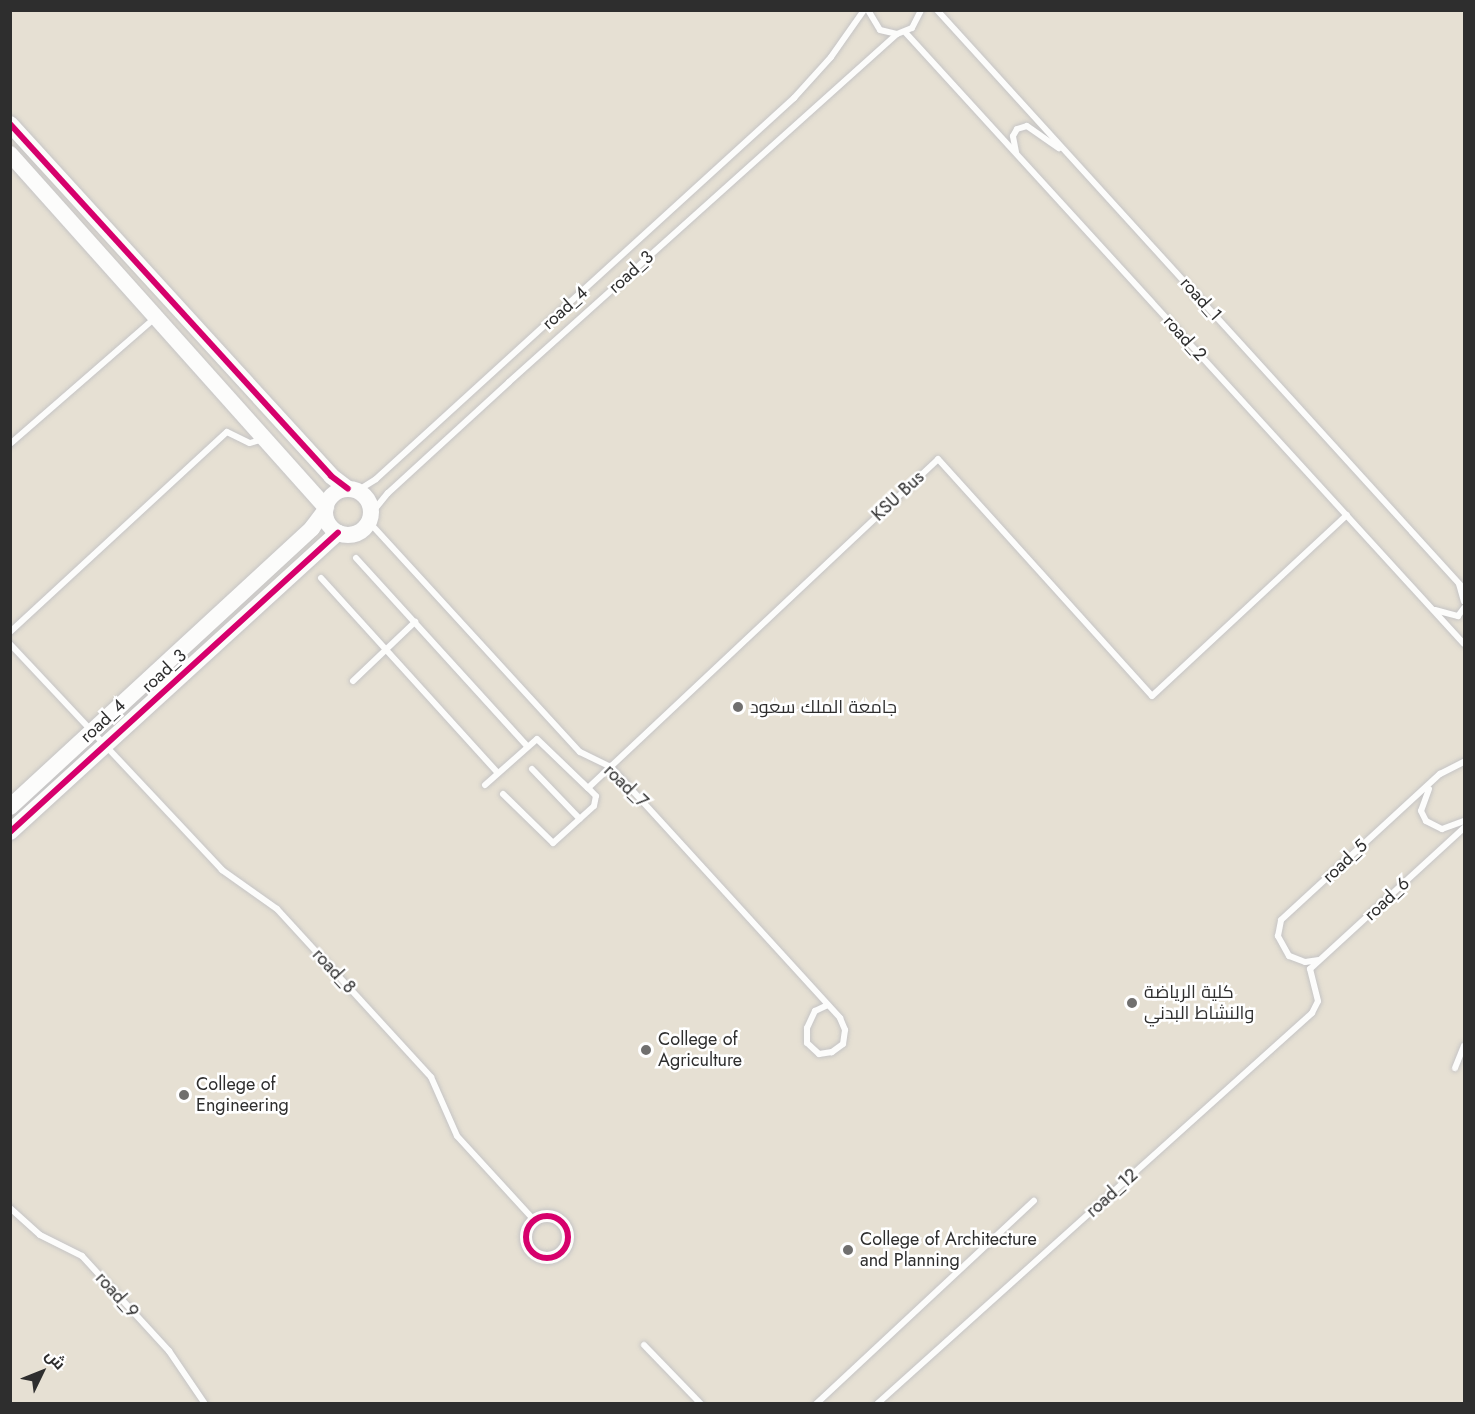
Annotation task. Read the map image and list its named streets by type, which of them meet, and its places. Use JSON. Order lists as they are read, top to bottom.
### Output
{
  "streets": {
    "street": ["road_3", "road_4"],
    "lane": [
      "road_1",
      "road_2",
      "KSU Bus",
      "road_7",
      "road_5",
      "road_6",
      "road_8",
      "road_12",
      "road_9"
    ]
  },
  "crossings": [
    ["road_3", "road_4"],
    ["road_3", "road_7"],
    ["road_3", "road_8"],
    ["road_4", "road_7"],
    ["road_4", "road_8"],
    ["road_2", "KSU Bus"],
    ["KSU Bus", "road_7"],
    ["road_5", "road_6"],
    ["road_6", "road_12"]
  ],
  "places": [
    "جامعة الملك سعود",
    "كلية الرياضة والنشاط البدني",
    "College of Agriculture",
    "College of Engineering",
    "College of Architecture and Planning"
  ],
  "north": "top right"
}
